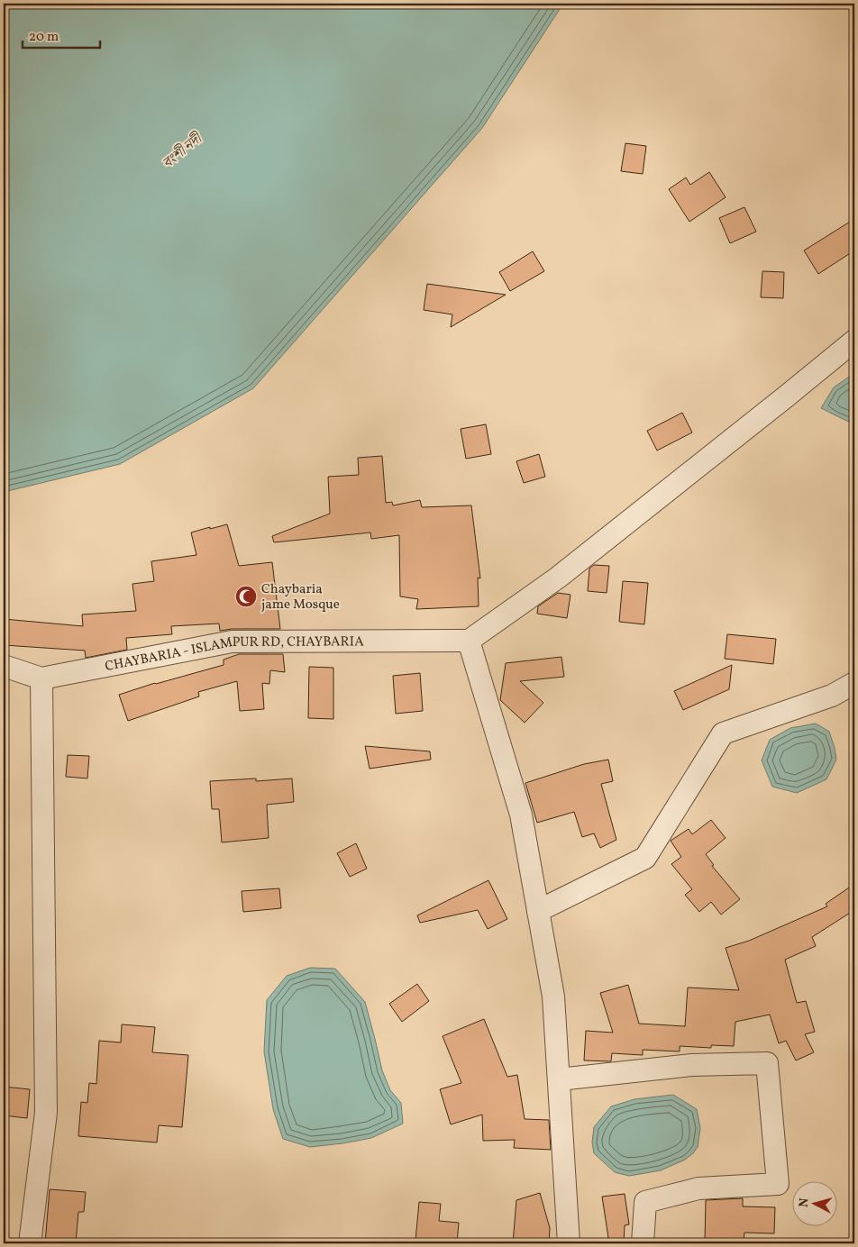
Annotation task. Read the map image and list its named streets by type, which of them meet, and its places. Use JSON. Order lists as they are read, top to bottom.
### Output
{
  "streets": {
    "street": ["CHAYBARIA - ISLAMPUR RD, CHAYBARIA"]
  },
  "water": ["বংশী নদী"],
  "places": {
    "mosque": ["Chaybaria jame Mosque"]
  },
  "scale_bar": "20 m",
  "north": "left"
}
